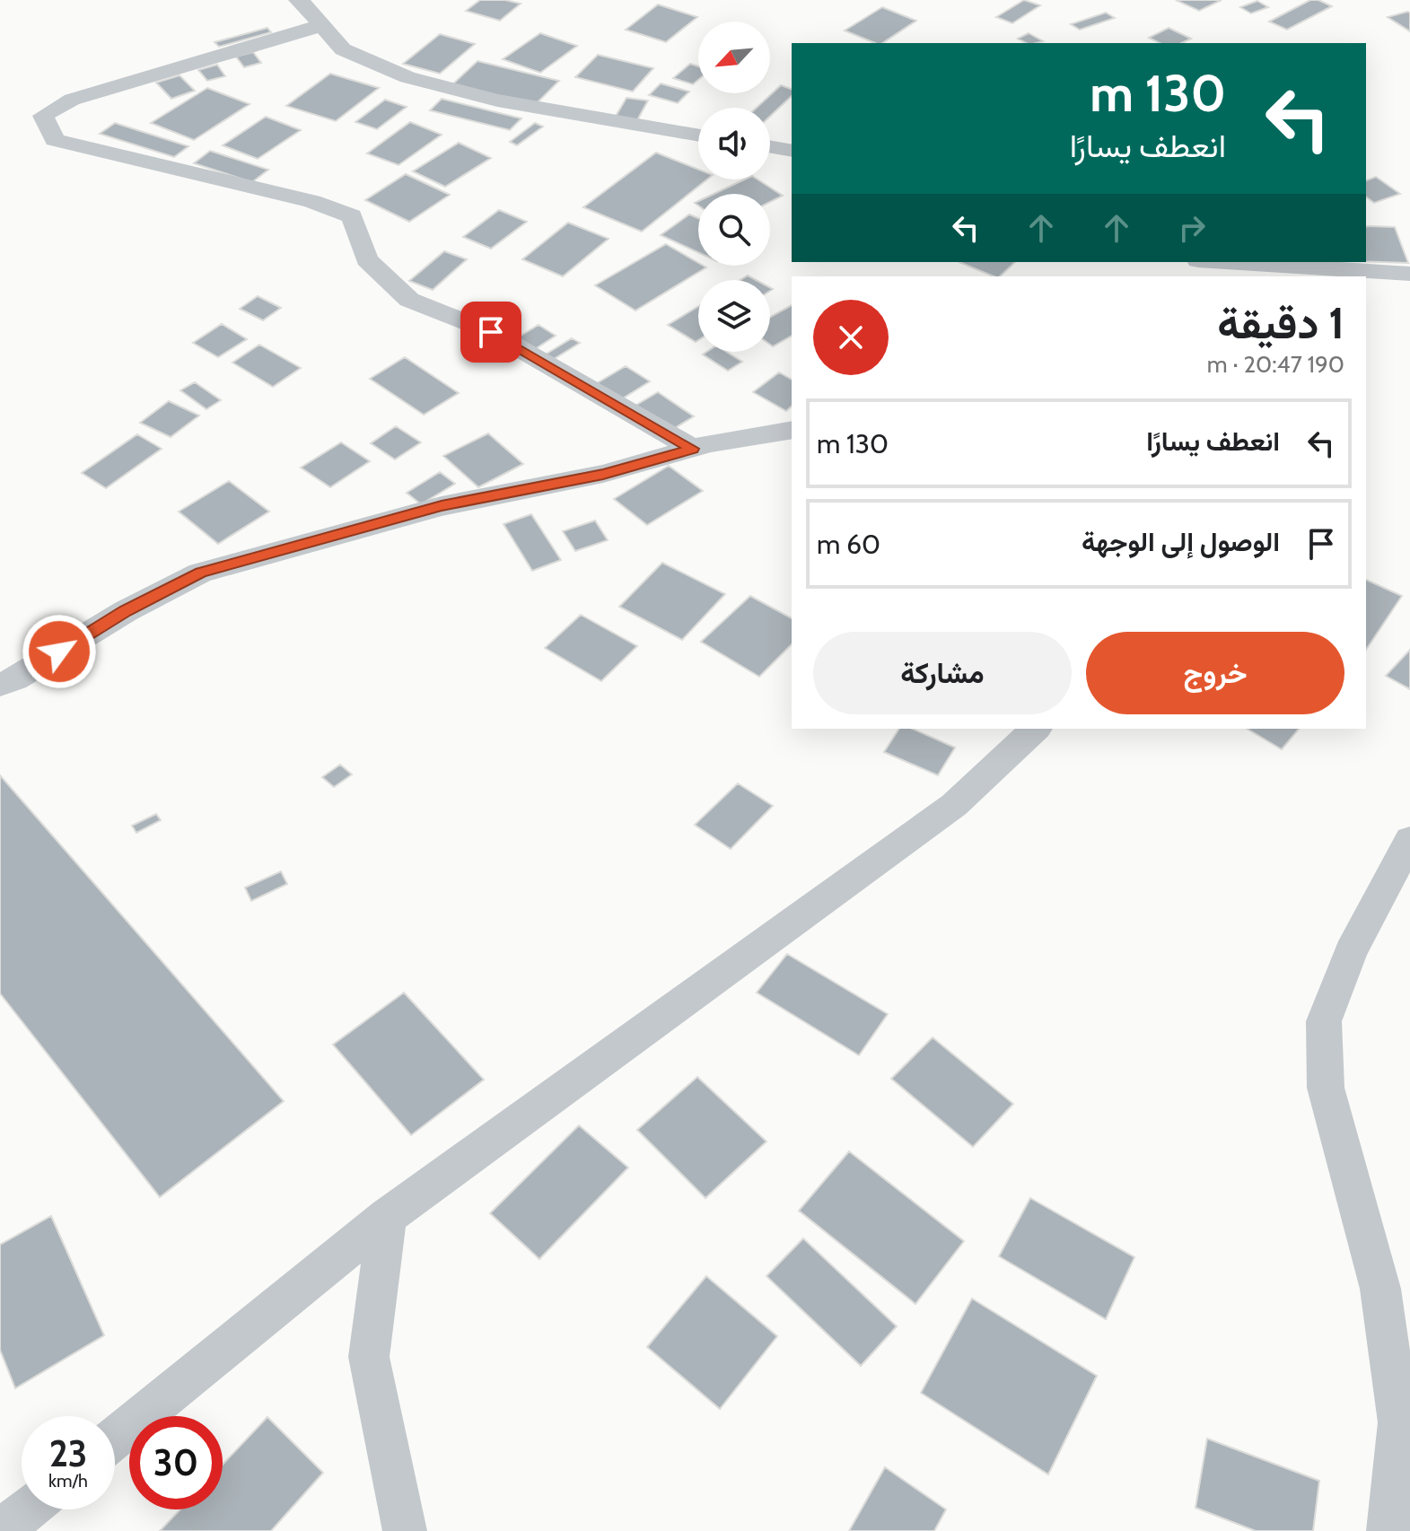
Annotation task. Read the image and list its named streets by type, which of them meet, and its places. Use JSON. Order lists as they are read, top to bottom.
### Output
{
  "north": "bottom left",
  "page": {
    "turn": ["130 m", "انعطف يسارًا"],
    "heading": ["1 دقيقة", "190 m · 20:47"],
    "list": [
      {
        "name": "انعطف يسارًا",
        "value": "130 m"
      },
      {
        "name": "الوصول إلى الوجهة",
        "value": "60 m"
      }
    ],
    "buttons": ["خروج", "مشاركة"],
    "speed": "23 km/h",
    "limit": "30"
  }
}
